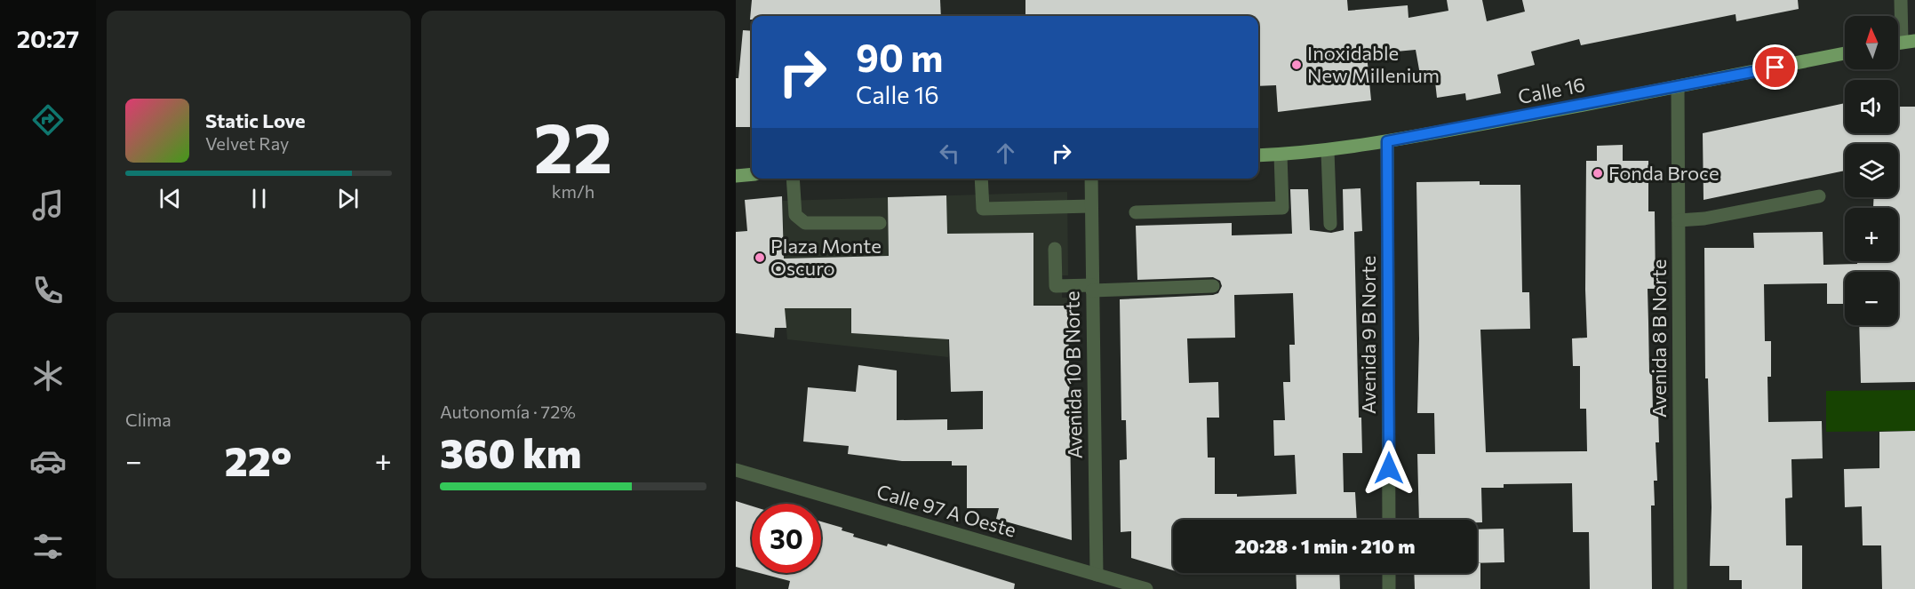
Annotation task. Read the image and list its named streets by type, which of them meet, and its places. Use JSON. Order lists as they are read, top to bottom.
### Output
{
  "streets": {
    "main road": ["Calle 16"],
    "street": [
      "Avenida 9 B Norte",
      "Avenida 8 B Norte",
      "Avenida 10 B Norte",
      "Calle 97 A Oeste"
    ]
  },
  "crossings": [
    ["Calle 16", "Avenida 9 B Norte"],
    ["Calle 16", "Avenida 8 B Norte"],
    ["Avenida 10 B Norte", "Calle 97 A Oeste"]
  ],
  "places": ["Inoxidable New Millenium", "Fonda Broce", "Plaza Monte Oscuro"],
  "north": "top",
  "page": {
    "tabs": "20:27",
    "tile": [
      ["22", "km/h"],
      "Clima",
      ["Autonomía · 72%", "360 km"]
    ],
    "map_buttons": ["+", "−"],
    "turn": ["90 m", "Calle 16"],
    "song": ["Static Love", "Velvet Ray"],
    "heat": ["−", "22°", "+"],
    "limit": "30",
    "trip": "20:28 · 1 min · 210 m"
  }
}
